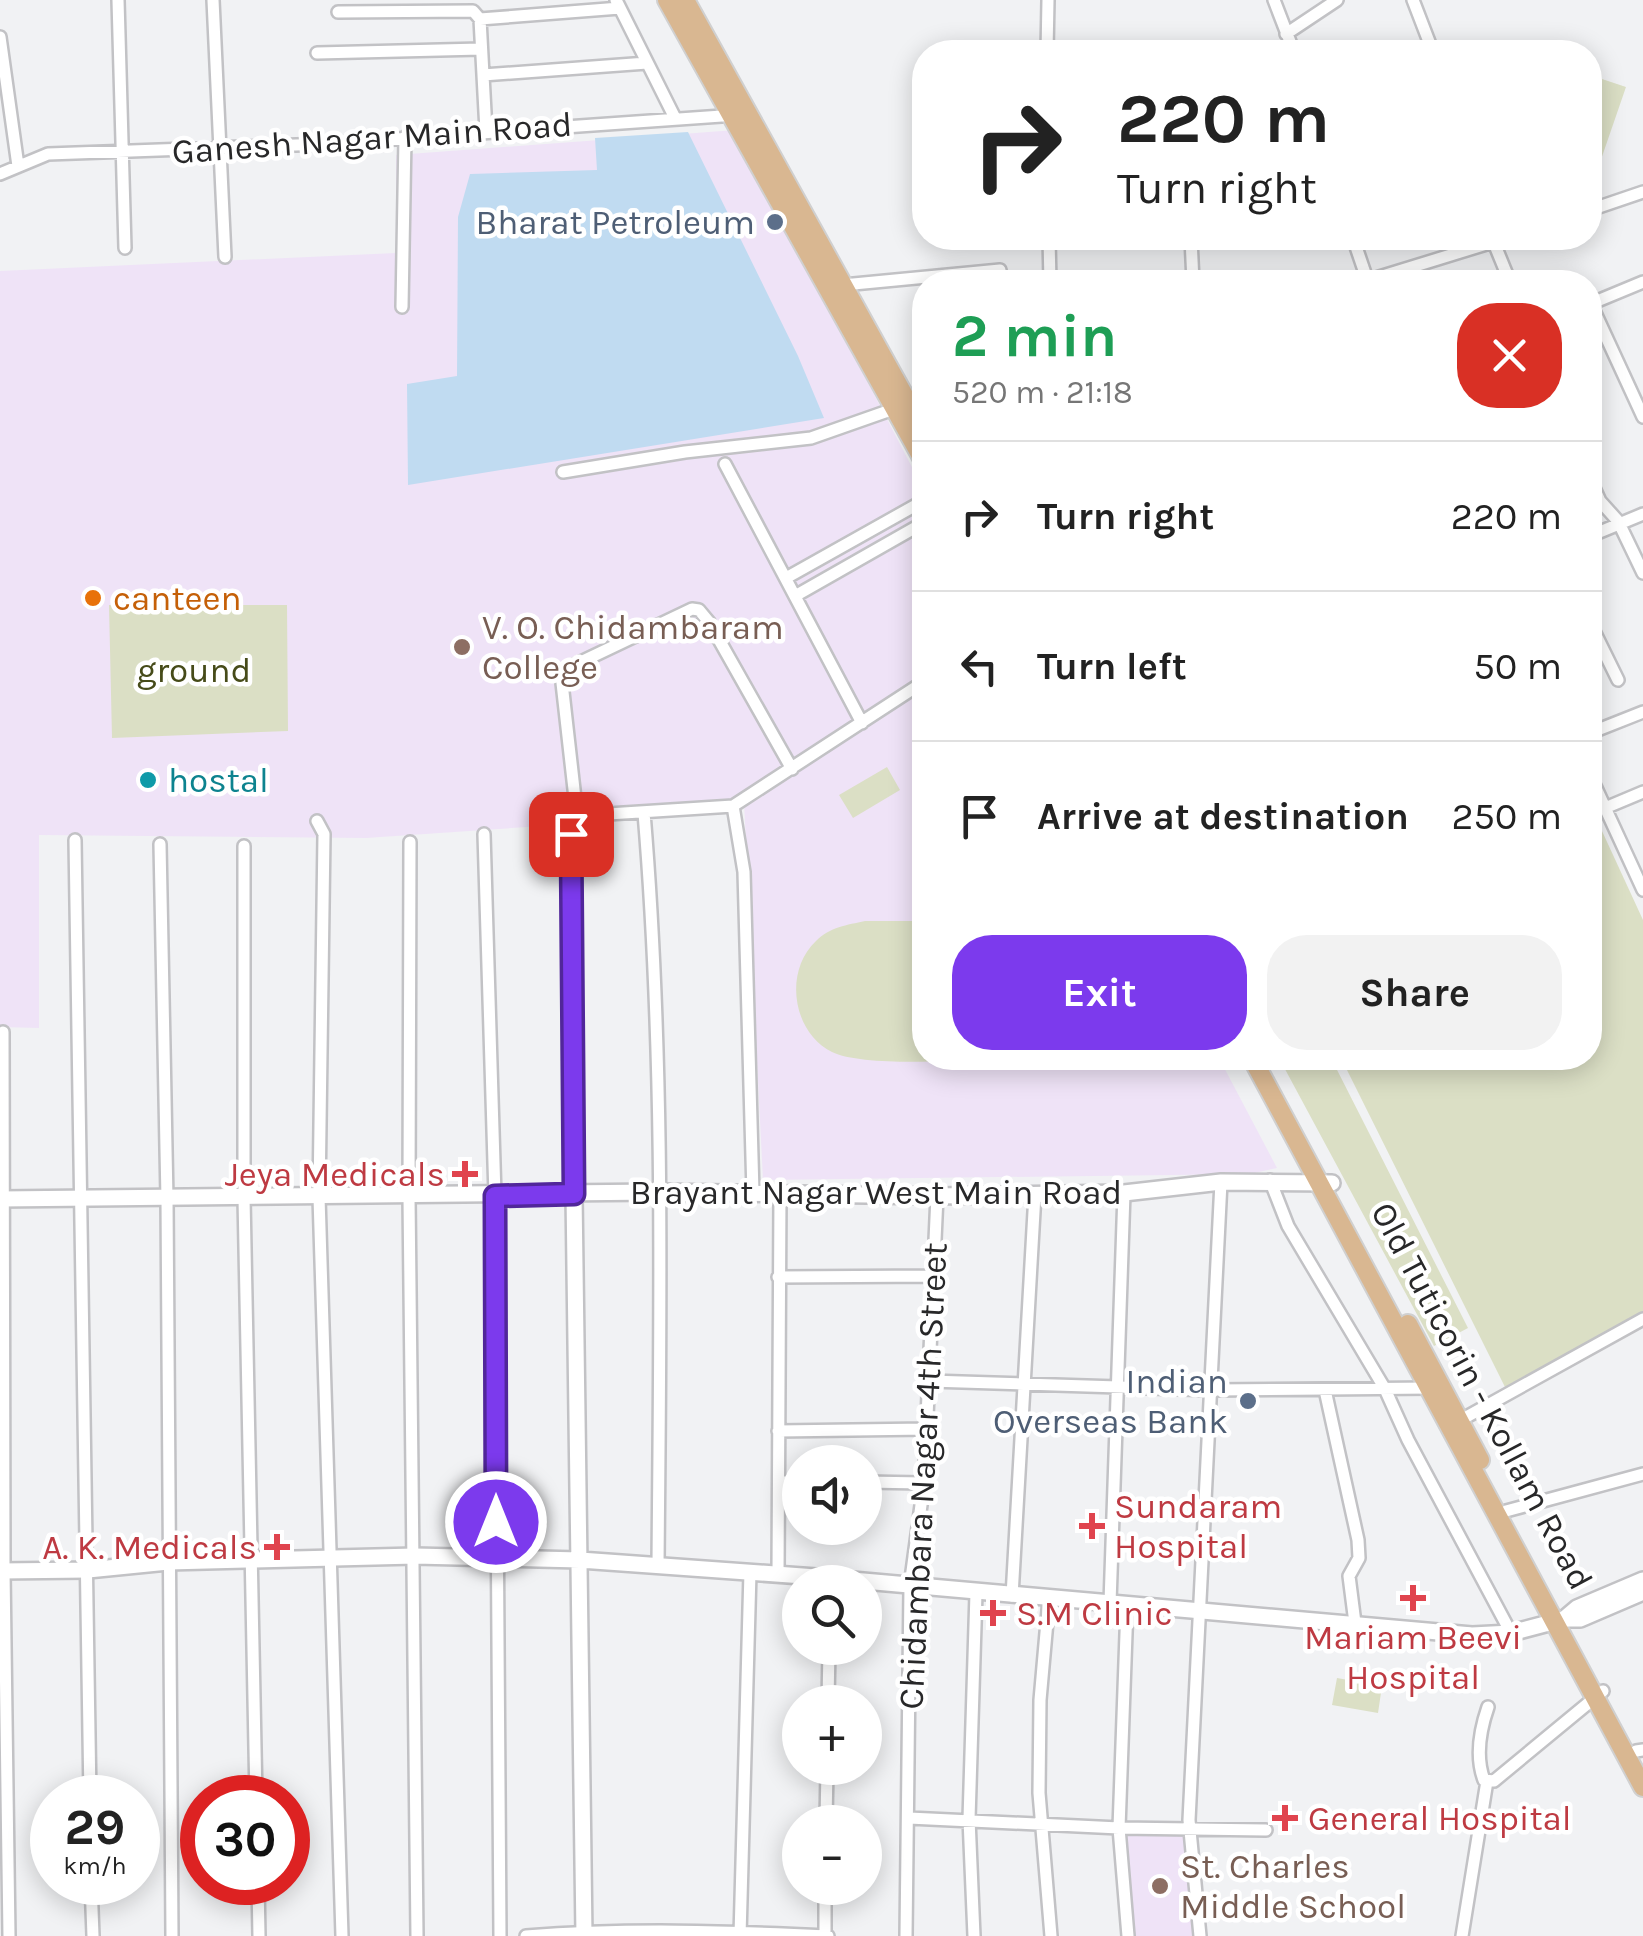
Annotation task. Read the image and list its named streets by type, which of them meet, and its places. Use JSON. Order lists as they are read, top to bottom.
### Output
{
  "streets": {
    "main road": ["Old Tuticorin - Kollam Road"],
    "street": ["Ganesh Nagar Main Road", "Brayant Nagar West Main Road", "Chidambara Nagar 4th Street"]
  },
  "crossings": [
    ["Brayant Nagar West Main Road", "Old Tuticorin - Kollam Road"],
    ["Brayant Nagar West Main Road", "Chidambara Nagar 4th Street"]
  ],
  "parks": ["ground"],
  "places": {
    "other": [
      "Bharat Petroleum",
      "canteen",
      "V. O. Chidambaram College",
      "hostal",
      "Indian Overseas Bank",
      "St. Charles Middle School"
    ],
    "health": [
      "Jeya Medicals",
      "Sundaram Hospital",
      "A. K. Medicals",
      "Mariam Beevi Hospital",
      "S.M Clinic",
      "General Hospital"
    ]
  },
  "page": {
    "turn": ["220 m", "Turn right"],
    "heading": ["2 min", "520 m · 21:18"],
    "list": [
      {
        "name": "Turn right",
        "value": "220 m"
      },
      {
        "name": "Turn left",
        "value": "50 m"
      },
      {
        "name": "Arrive at destination",
        "value": "250 m"
      }
    ],
    "buttons": ["Exit", "Share"],
    "map_buttons": ["+", "−"],
    "speed": "29 km/h",
    "limit": "30"
  }
}
